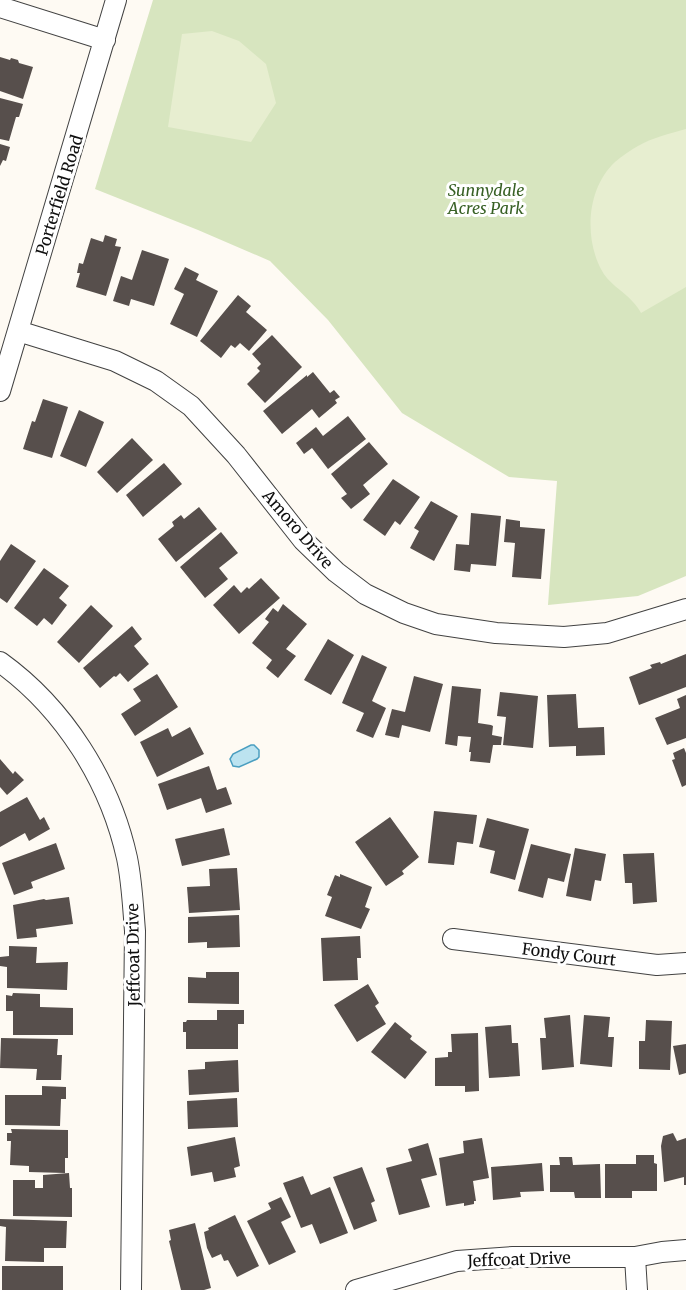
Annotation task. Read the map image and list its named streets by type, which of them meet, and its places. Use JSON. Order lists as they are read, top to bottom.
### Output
{
  "streets": {
    "street": [
      "Porterfield Road",
      "Amoro Drive",
      "Fondy Court",
      "Jeffcoat Drive"
    ]
  },
  "crossings": [
    ["Porterfield Road", "Amoro Drive"]
  ],
  "parks": ["Sunnydale Acres Park"]
}
